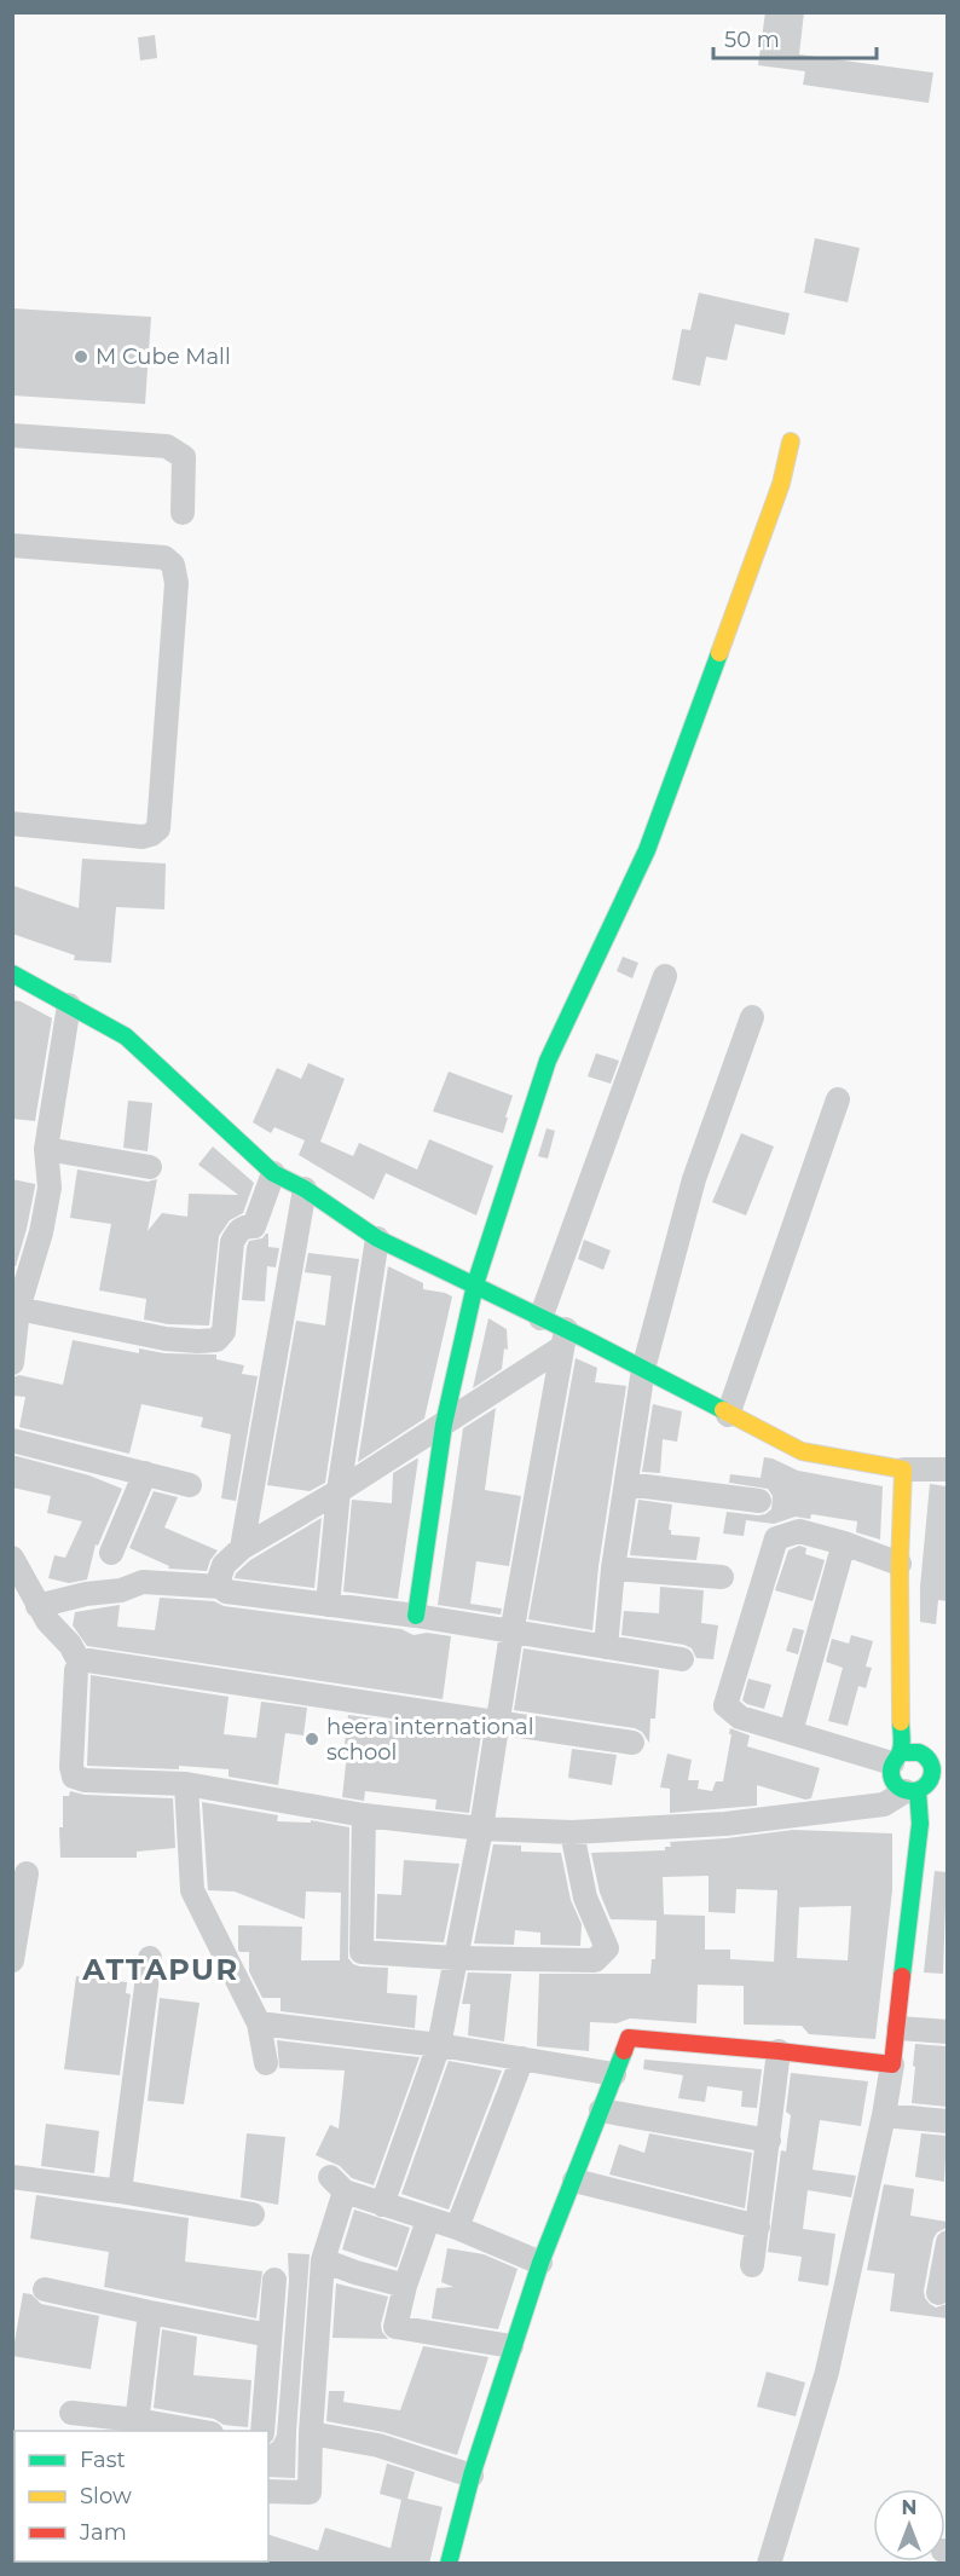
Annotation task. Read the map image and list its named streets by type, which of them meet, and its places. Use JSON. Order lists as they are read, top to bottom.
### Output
{
  "districts": ["ATTAPUR"],
  "places": ["M Cube Mall", "heera international school"],
  "legend": ["Fast", "Slow", "Jam"],
  "scale_bar": "50 m",
  "north": "top"
}
